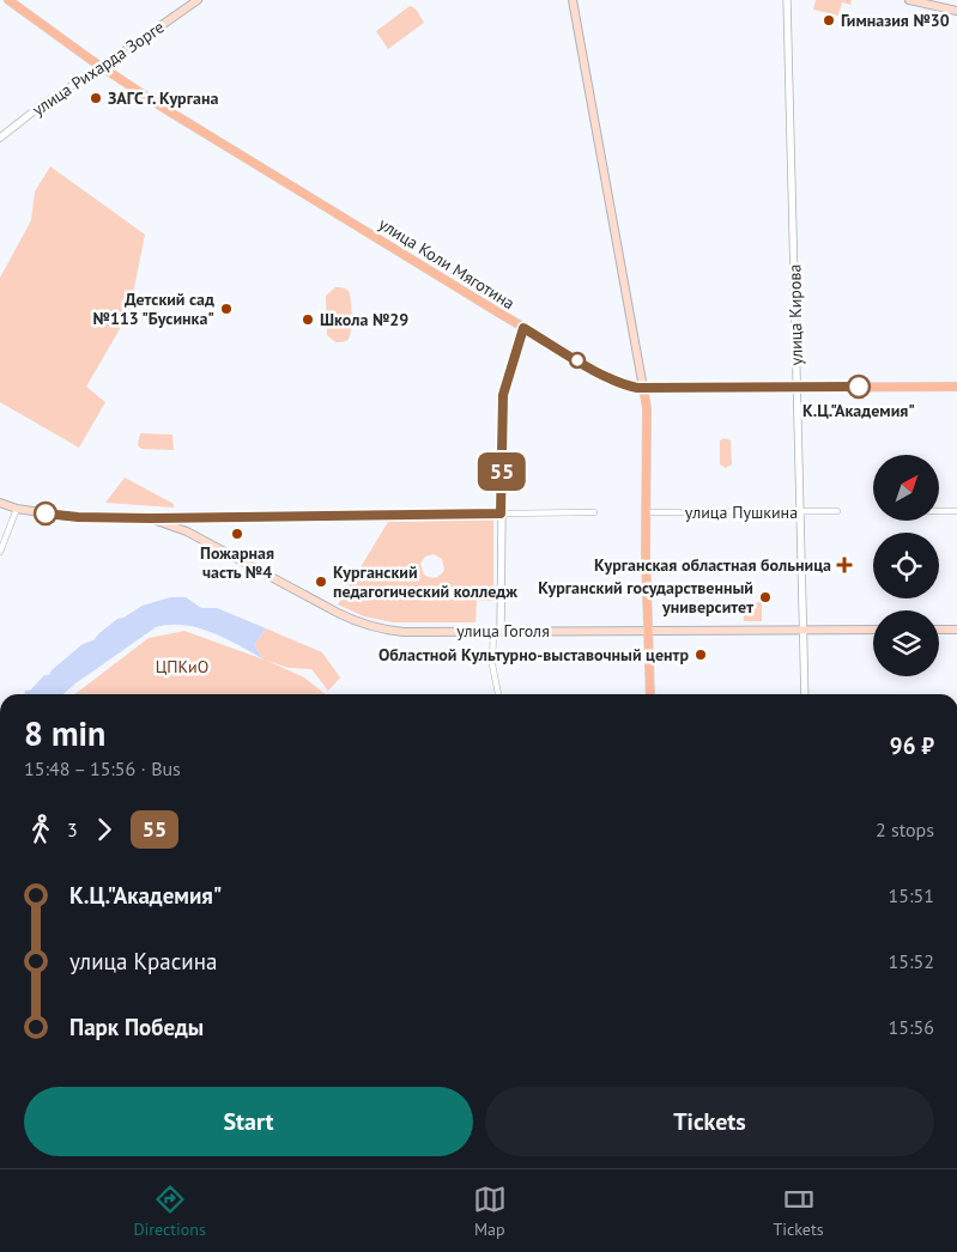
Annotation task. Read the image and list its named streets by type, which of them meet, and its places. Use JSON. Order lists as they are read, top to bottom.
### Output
{
  "streets": {
    "main road": ["улица Рихарда Зорге", "улица Коли Мяготина", "улица Гоголя"],
    "street": ["улица Кирова", "улица Пушкина"]
  },
  "crossings": [
    ["улица Рихарда Зорге", "улица Коли Мяготина"],
    ["улица Коли Мяготина", "улица Кирова"],
    ["улица Кирова", "улица Пушкина"],
    ["улица Кирова", "улица Гоголя"]
  ],
  "parks": ["ЦПКиО"],
  "places": {
    "other": [
      "Гимназия №30",
      "ЗАГС г. Кургана",
      "Детский сад №113 \"Бусинка\"",
      "Школа №29",
      "К.Ц.\"Академия\"",
      "Пожарная часть №4",
      "Курганский педагогический колледж",
      "Курганский государственный университет",
      "Областной Культурно-выставочный центр"
    ],
    "health": ["Курганская областная больница"]
  },
  "lines": ["bus line 55"],
  "north": "top right",
  "page": {
    "on_map": "55",
    "heading": ["8 min", "15:48 – 15:56 · Bus", "96 ₽"],
    "legs": ["3", "55", "2 stops"],
    "list": [
      {
        "name": "К.Ц.\"Академия\"",
        "value": "15:51"
      },
      {
        "name": "улица Красина",
        "value": "15:52"
      },
      {
        "name": "Парк Победы",
        "value": "15:56"
      }
    ],
    "buttons": ["Start", "Tickets"],
    "tabs": ["Directions", "Map", "Tickets"]
  }
}
